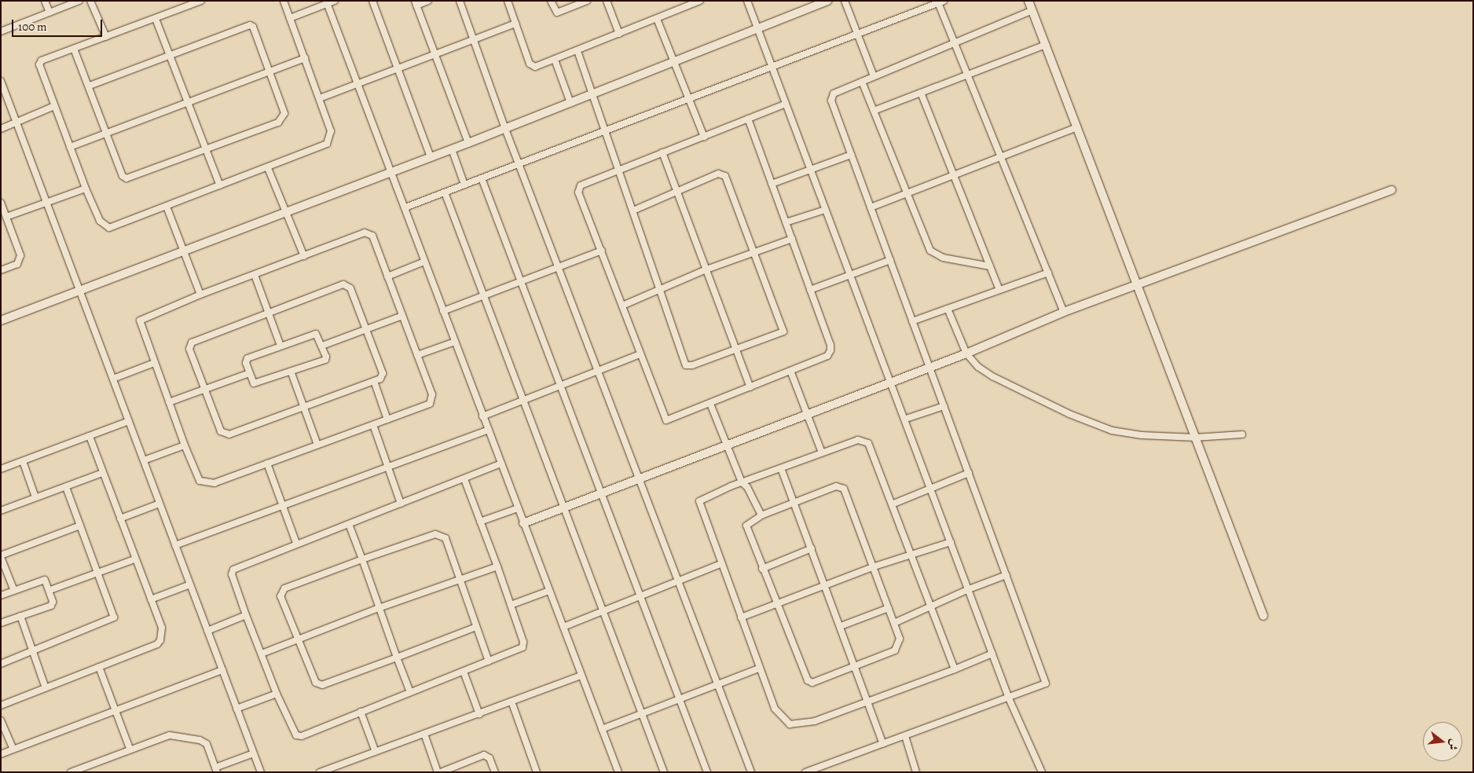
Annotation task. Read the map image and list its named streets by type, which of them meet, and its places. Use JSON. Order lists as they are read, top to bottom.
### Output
{
  "scale_bar": "100 m",
  "north": "right"
}
